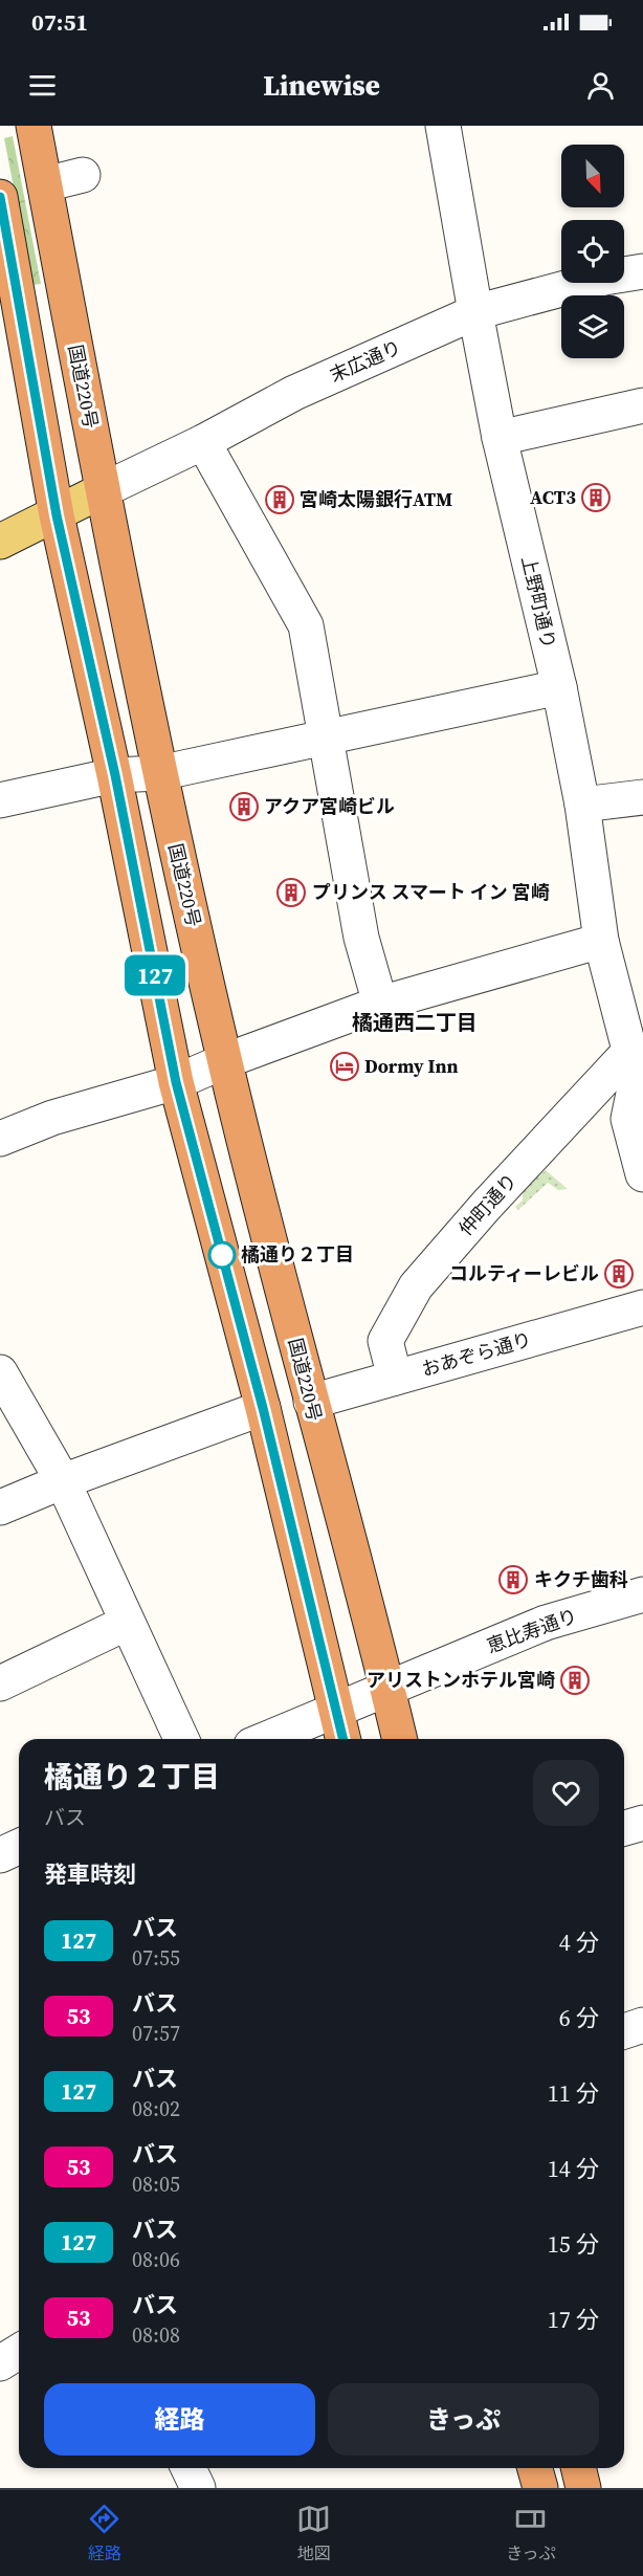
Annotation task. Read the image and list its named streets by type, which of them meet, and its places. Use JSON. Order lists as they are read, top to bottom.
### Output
{
  "streets": {
    "highway": ["国道220号"],
    "street": [
      "末広通り",
      "上野町通り",
      "仲町通り",
      "おあぞら通り",
      "恵比寿通り"
    ]
  },
  "crossings": [
    ["末広通り", "国道220号"],
    ["末広通り", "上野町通り"],
    ["国道220号", "おあぞら通り"],
    ["国道220号", "恵比寿通り"],
    ["上野町通り", "仲町通り"],
    ["仲町通り", "おあぞら通り"]
  ],
  "districts": ["橘通西二丁目"],
  "places": {
    "building": [
      "ACT3",
      "宮崎太陽銀行ATM",
      "アクア宮崎ビル",
      "プリンス スマート イン 宮崎",
      "コルティーレビル",
      "キクチ歯科",
      "アリストンホテル宮崎"
    ],
    "hotel": ["Dormy Inn"],
    "other": ["橘通り２丁目"]
  },
  "lines": ["bus line 127"],
  "north": "bottom right",
  "page": {
    "status": "07:51",
    "header": "Linewise",
    "on_map": "127",
    "heading": [
      ["橘通り２丁目", "バス"],
      "発車時刻"
    ],
    "list": [
      {
        "mark": "127",
        "name": "バス",
        "note": "07:55",
        "value": "4 分"
      },
      {
        "mark": "53",
        "name": "バス",
        "note": "07:57",
        "value": "6 分"
      },
      {
        "mark": "127",
        "name": "バス",
        "note": "08:02",
        "value": "11 分"
      },
      {
        "mark": "53",
        "name": "バス",
        "note": "08:05",
        "value": "14 分"
      },
      {
        "mark": "127",
        "name": "バス",
        "note": "08:06",
        "value": "15 分"
      },
      {
        "mark": "53",
        "name": "バス",
        "note": "08:08",
        "value": "17 分"
      }
    ],
    "buttons": ["経路", "きっぷ"],
    "tabs": ["経路", "地図", "きっぷ"]
  }
}
